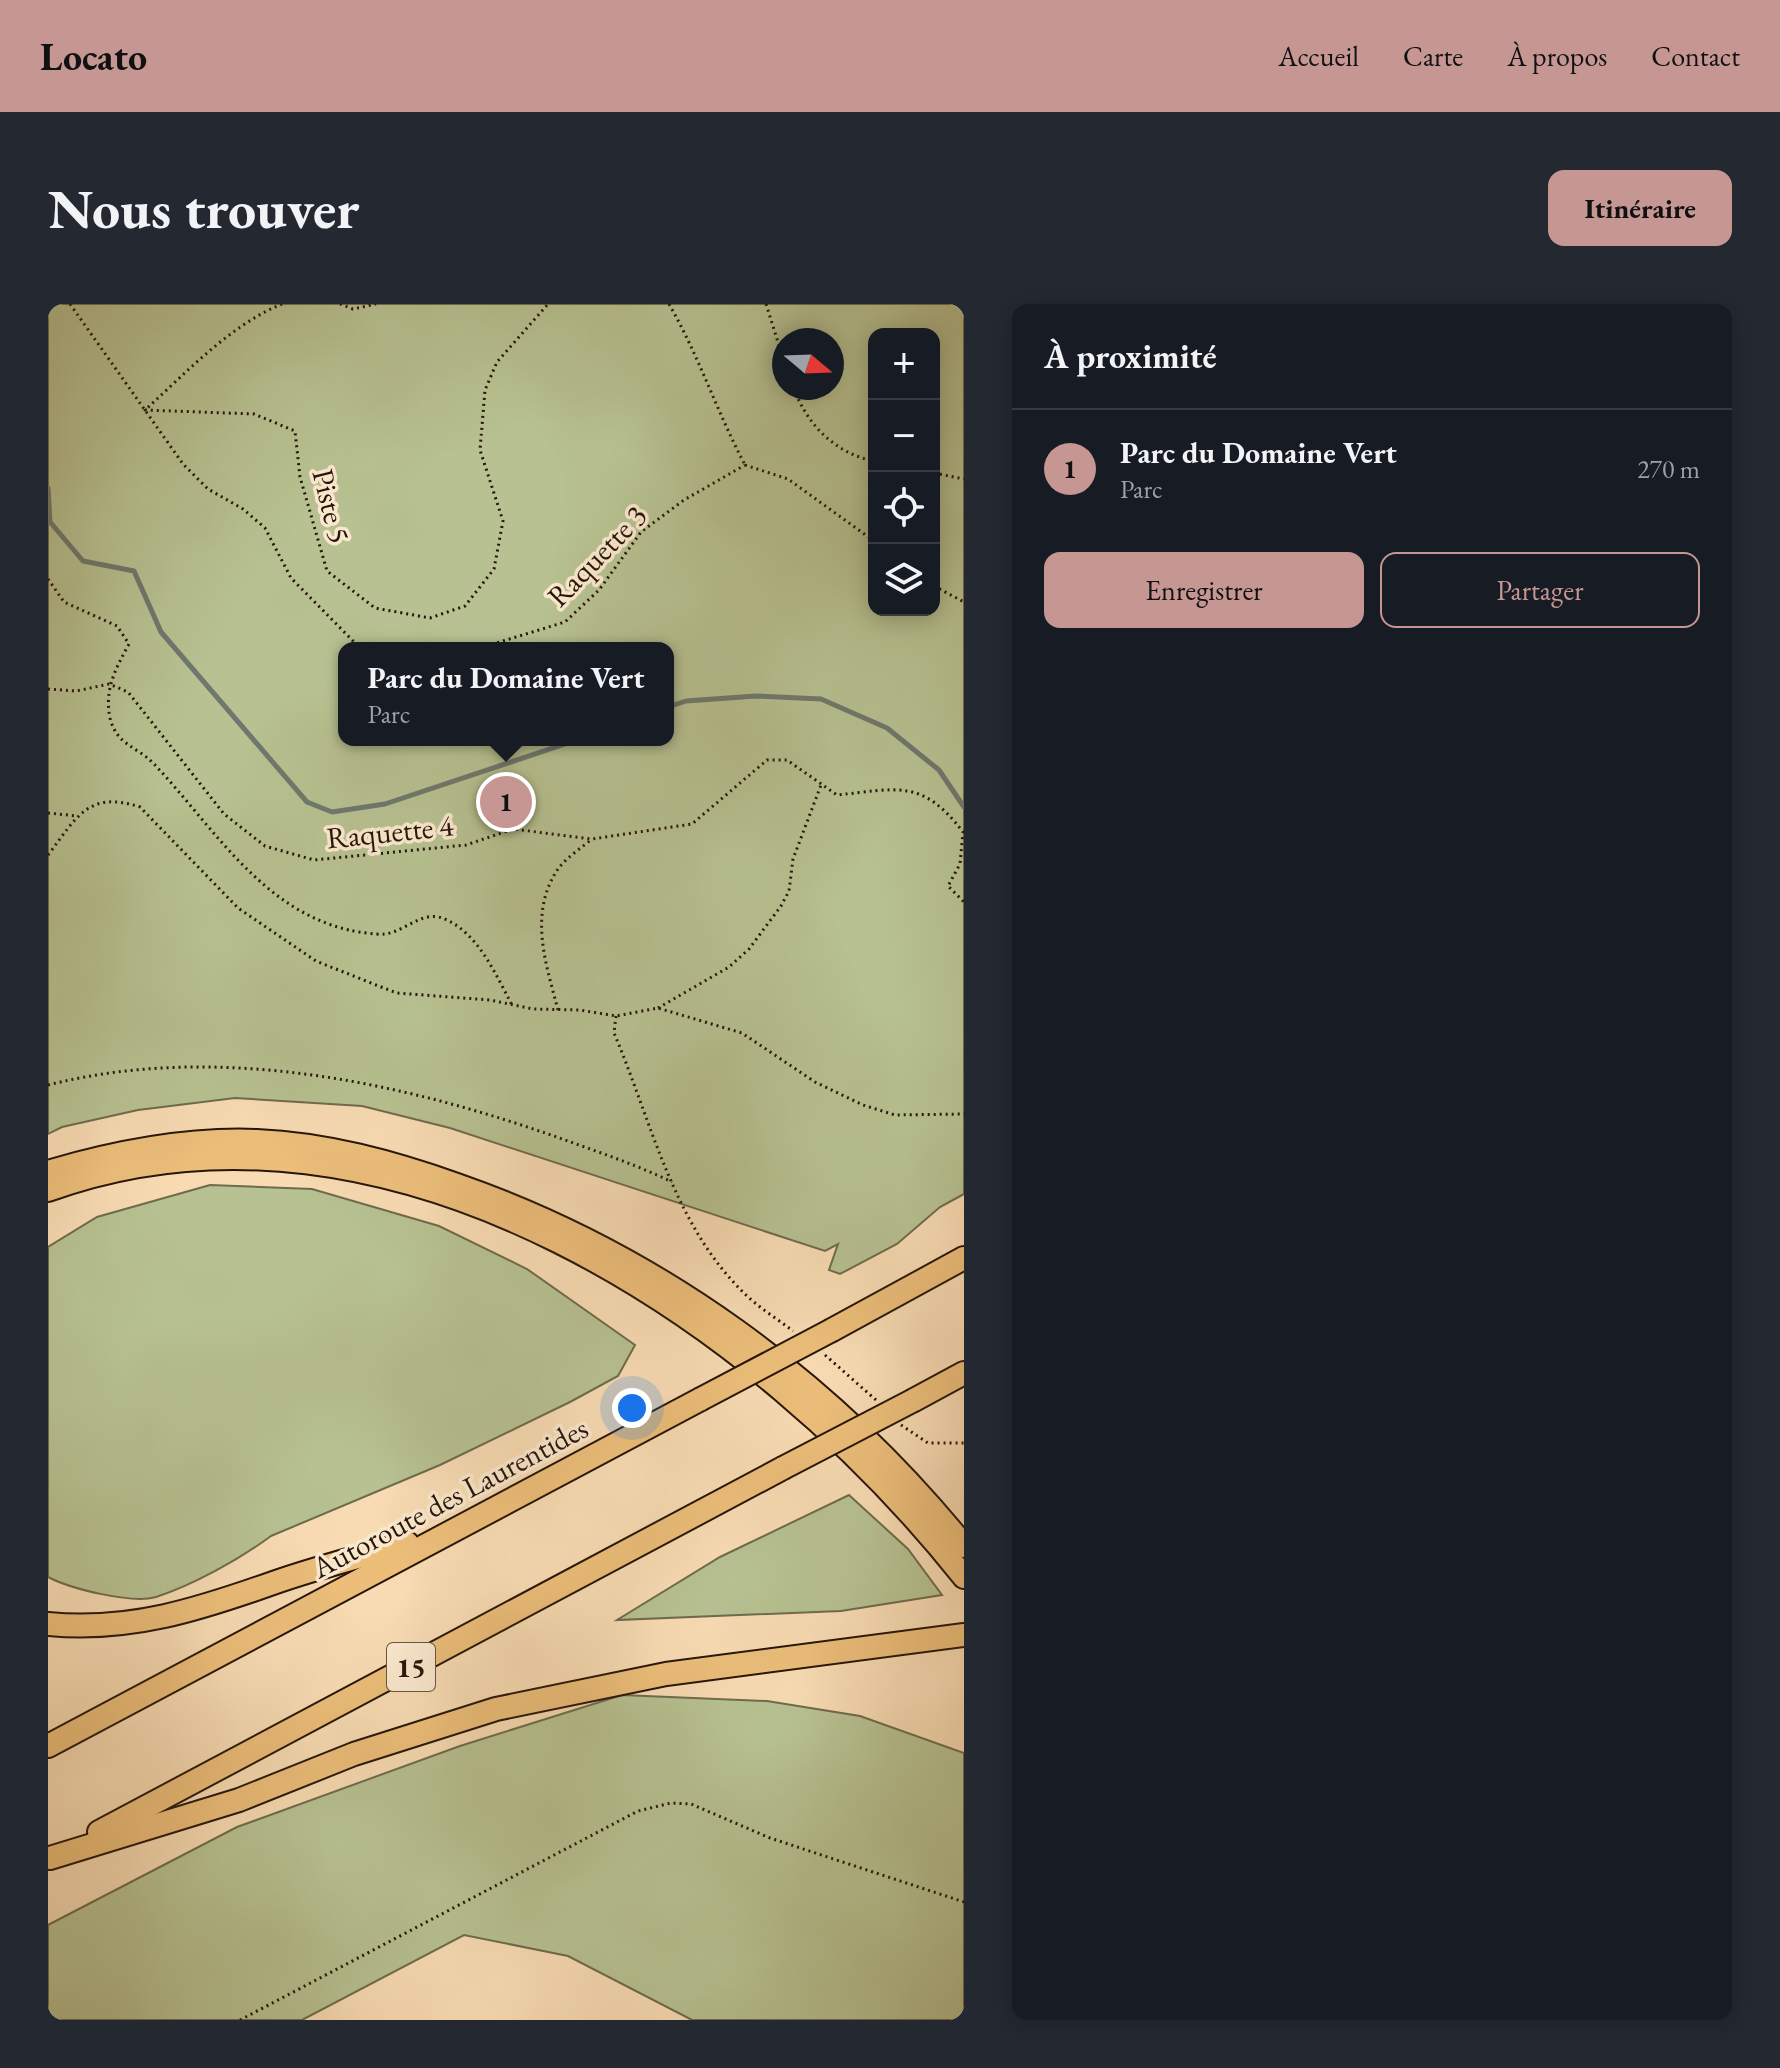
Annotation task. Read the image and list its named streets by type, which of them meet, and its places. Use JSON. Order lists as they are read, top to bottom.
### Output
{
  "streets": {
    "highway": ["Autoroute des Laurentides", "15"],
    "path": ["Piste 5", "Raquette 3", "Raquette 4"]
  },
  "north": "right",
  "page": {
    "header": "Locato",
    "nav": [
      "Accueil",
      "Carte",
      "À propos",
      "Contact"
    ],
    "buttons": [
      "Itinéraire",
      ["Enregistrer", "Partager"]
    ],
    "title": "Nous trouver",
    "heading": "À proximité",
    "map_buttons": ["+", "−"],
    "list": [
      {
        "mark": "1",
        "name": "Parc du Domaine Vert",
        "note": "Parc",
        "value": "270 m"
      }
    ],
    "popup": ["Parc du Domaine Vert", "Parc"],
    "pins": "1"
  }
}
